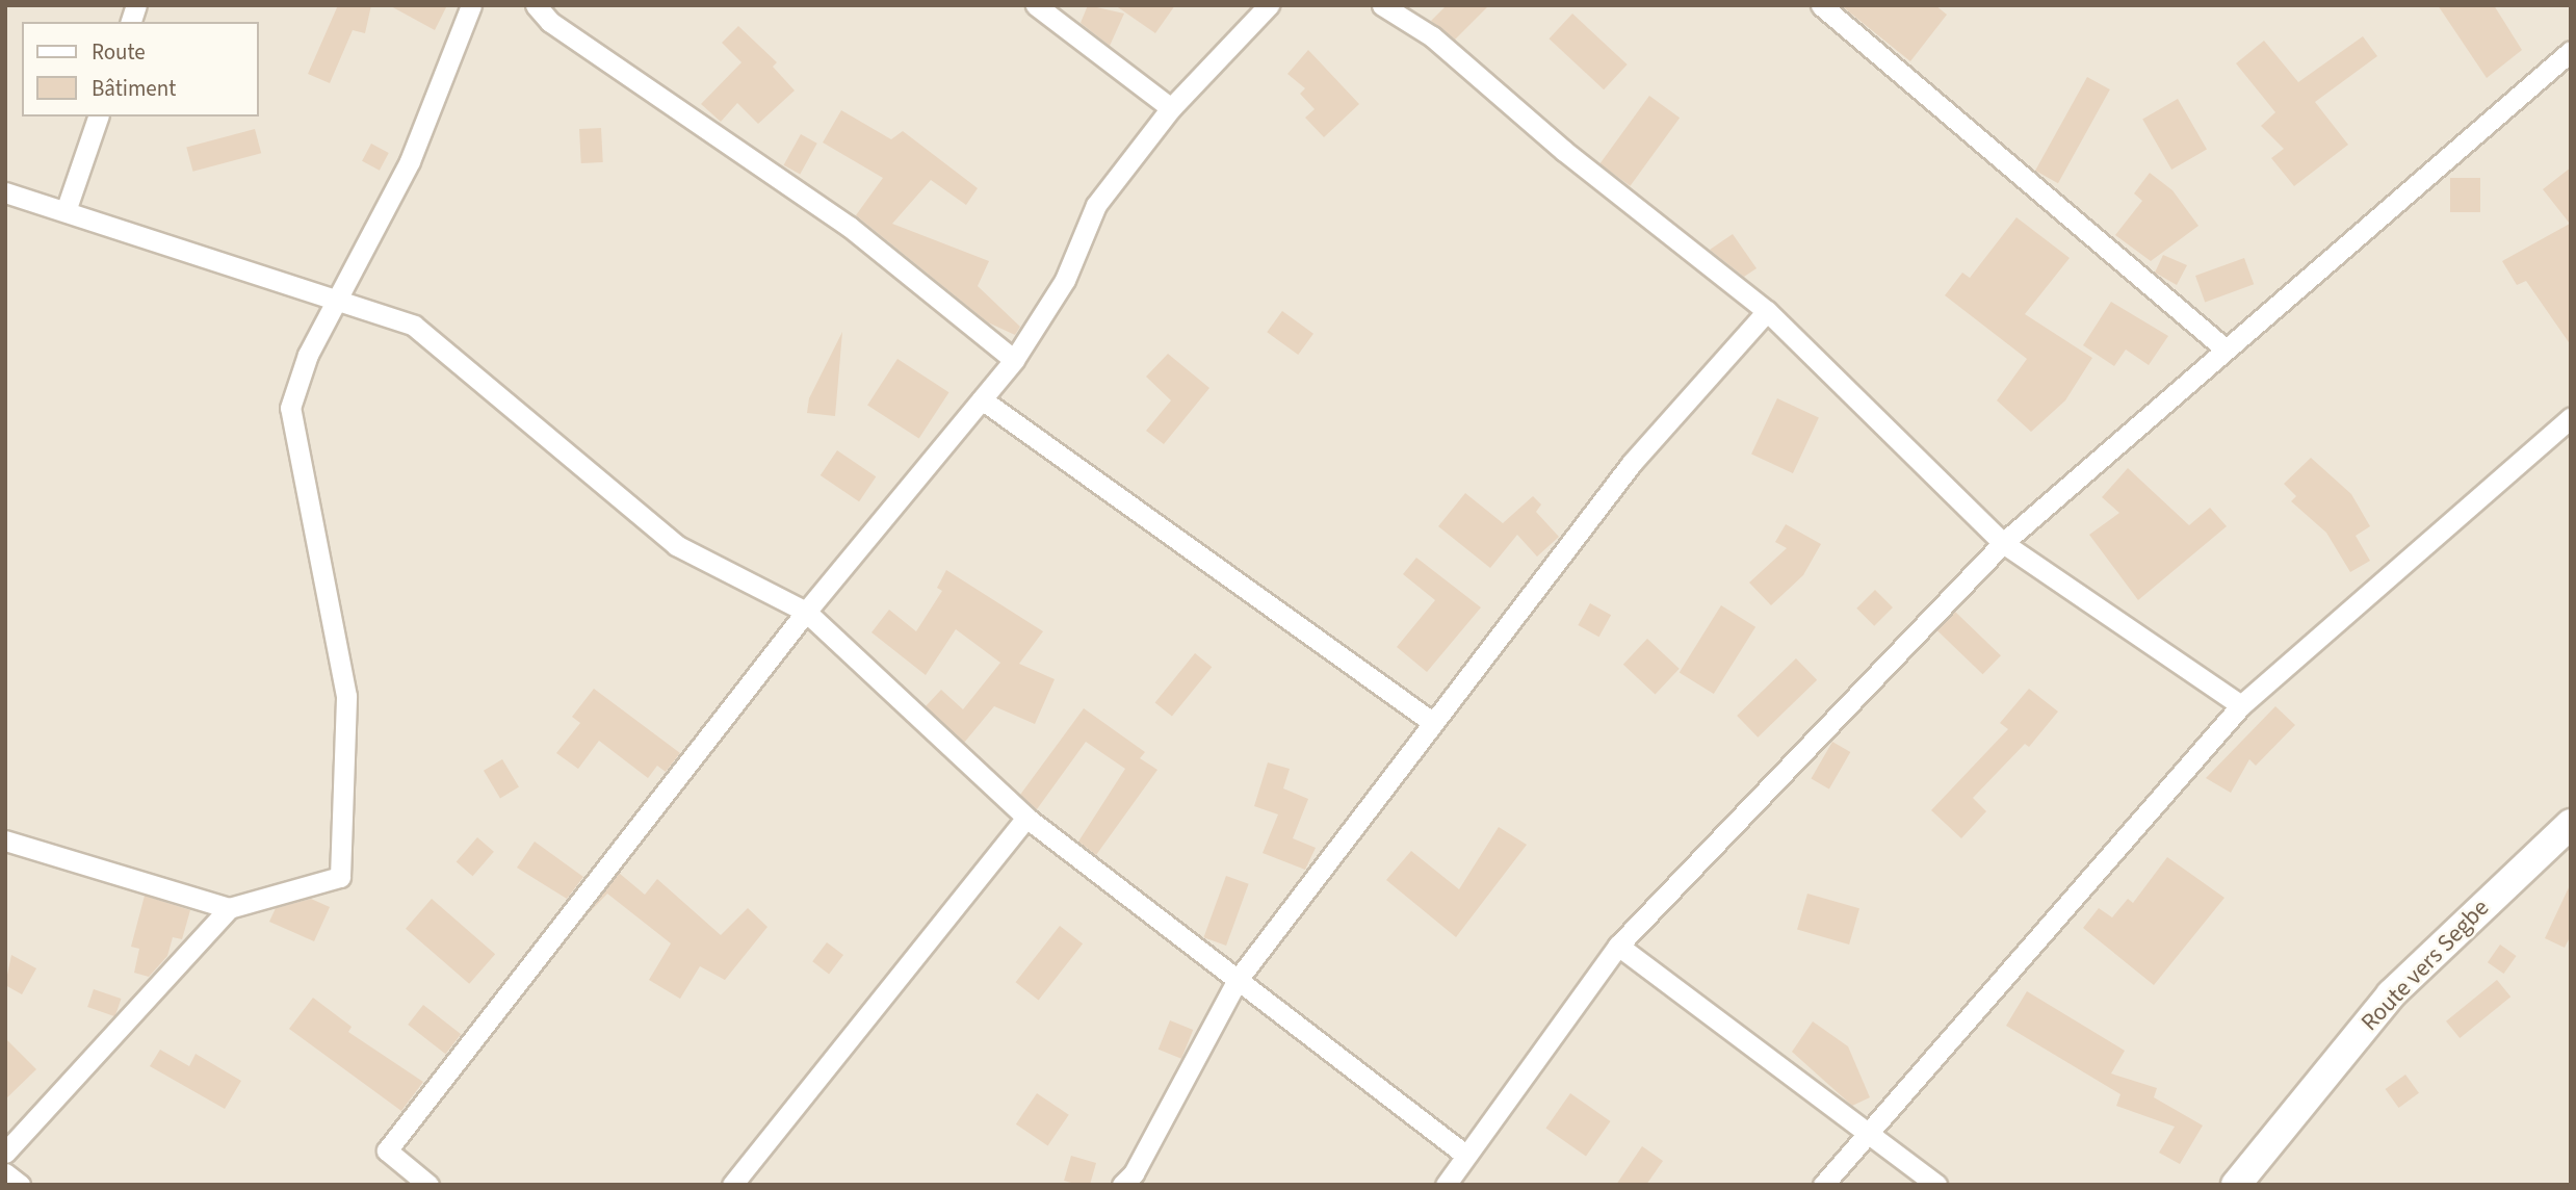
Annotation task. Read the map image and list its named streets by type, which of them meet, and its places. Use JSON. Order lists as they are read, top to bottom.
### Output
{
  "streets": {
    "main road": ["Route vers Segbe"]
  },
  "legend": ["Route", "Bâtiment"]
}
